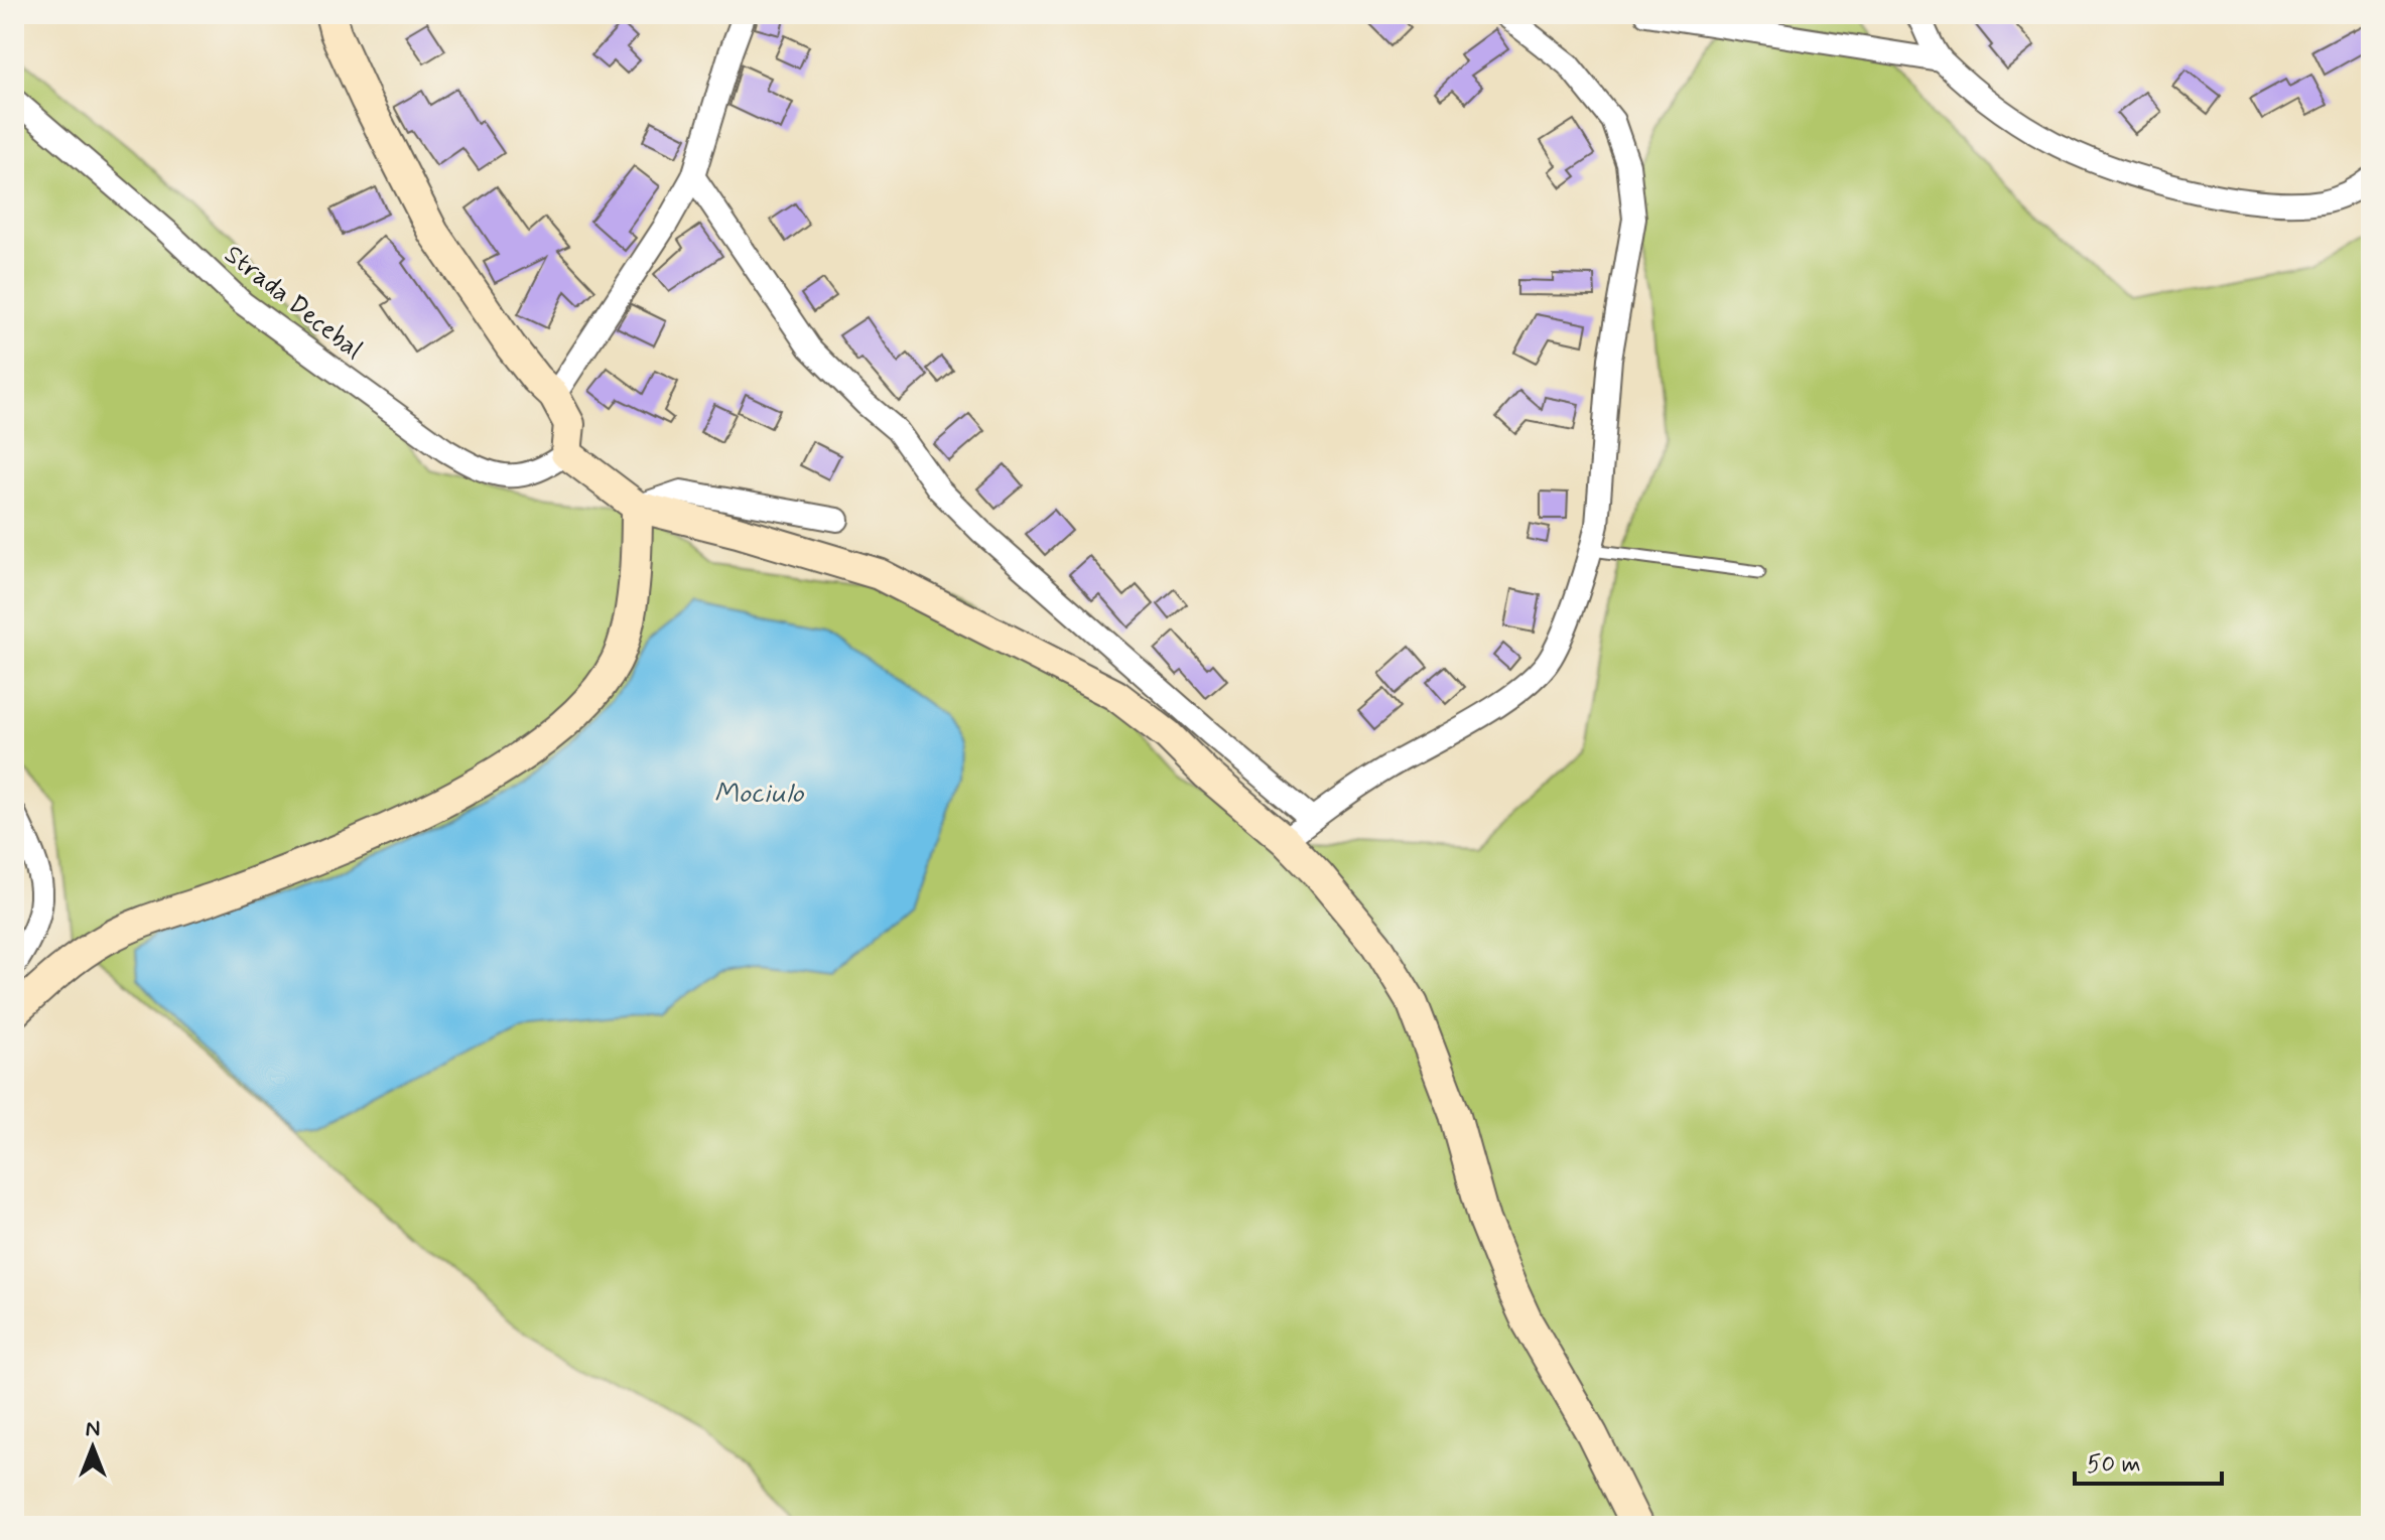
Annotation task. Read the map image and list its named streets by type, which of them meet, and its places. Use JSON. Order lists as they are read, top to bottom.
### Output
{
  "streets": {
    "street": ["Strada Decebal"]
  },
  "water": ["Mociulo"],
  "scale_bar": "50 m",
  "north": "top"
}
